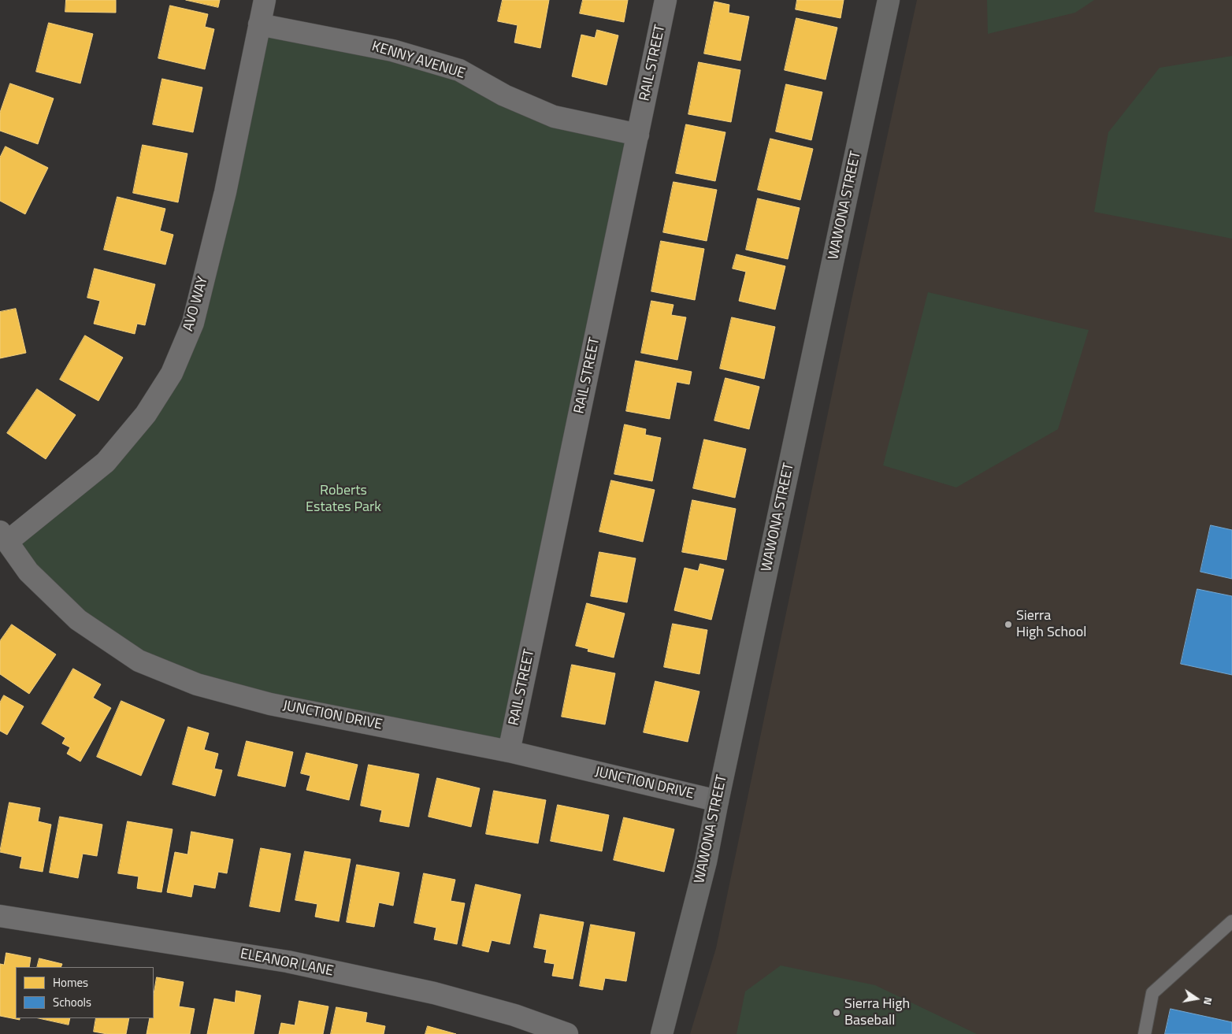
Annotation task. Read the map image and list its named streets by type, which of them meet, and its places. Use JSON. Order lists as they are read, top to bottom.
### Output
{
  "streets": {
    "street": [
      "KENNY AVENUE",
      "RAIL STREET",
      "WAWONA STREET",
      "AVO WAY",
      "JUNCTION DRIVE",
      "ELEANOR LANE"
    ]
  },
  "crossings": [
    ["KENNY AVENUE", "RAIL STREET"],
    ["KENNY AVENUE", "AVO WAY"],
    ["RAIL STREET", "JUNCTION DRIVE"],
    ["WAWONA STREET", "JUNCTION DRIVE"],
    ["AVO WAY", "JUNCTION DRIVE"]
  ],
  "parks": ["Roberts Estates Park"],
  "places": ["Sierra High School", "Sierra High Baseball"],
  "legend": ["Homes", "Schools"],
  "north": "right"
}
